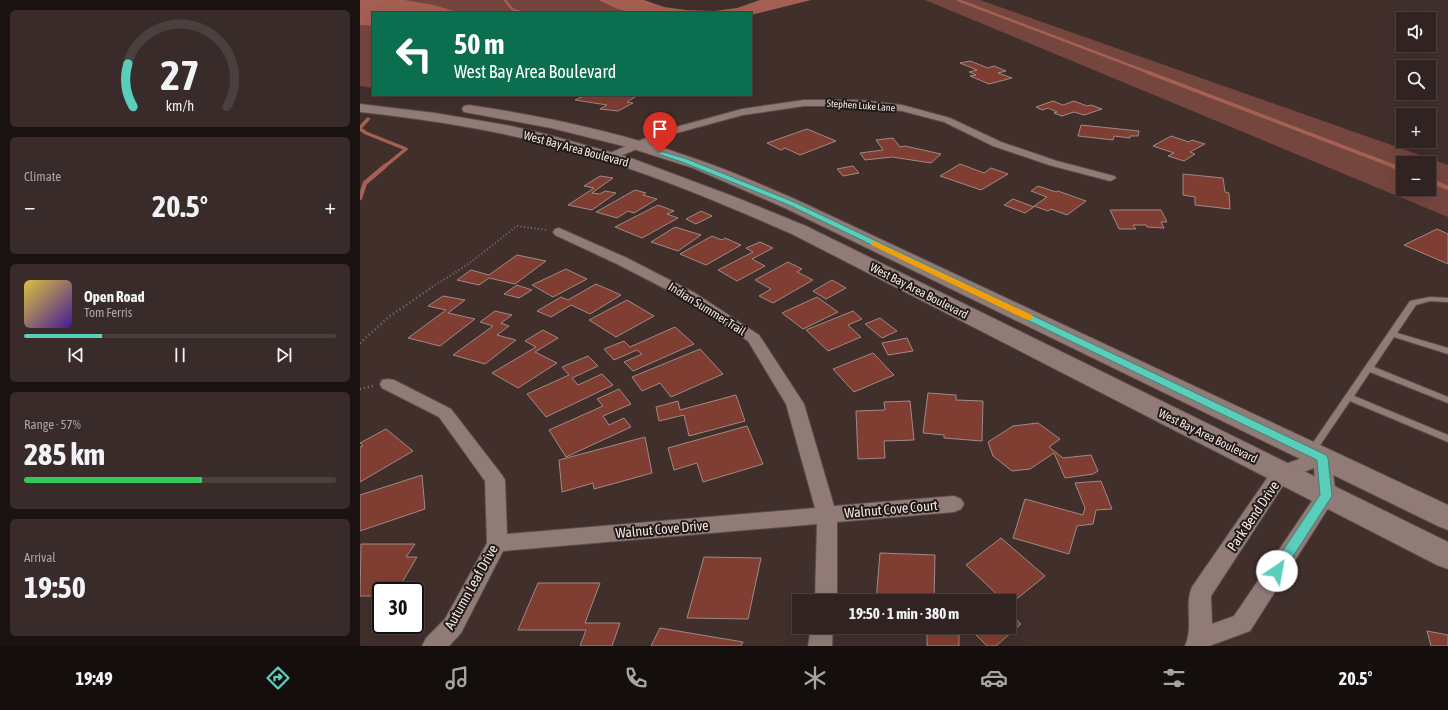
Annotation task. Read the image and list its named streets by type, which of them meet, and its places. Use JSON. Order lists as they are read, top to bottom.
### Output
{
  "streets": {
    "main road": ["West Bay Area Boulevard"],
    "street": [
      "Stephen Luke Lane",
      "Indian Summer Trail",
      "Walnut Cove Court",
      "Park Bend Drive",
      "Walnut Cove Drive",
      "Autumn Leaf Drive"
    ]
  },
  "crossings": [
    ["Stephen Luke Lane", "West Bay Area Boulevard"],
    ["West Bay Area Boulevard", "Park Bend Drive"],
    ["Indian Summer Trail", "Walnut Cove Court"],
    ["Indian Summer Trail", "Walnut Cove Drive"],
    ["Walnut Cove Court", "Walnut Cove Drive"],
    ["Walnut Cove Drive", "Autumn Leaf Drive"]
  ],
  "page": {
    "map_buttons": ["+", "−"],
    "turn": ["50 m", "West Bay Area Boulevard"],
    "tile": [
      "Climate",
      ["Range · 57%", "285 km"],
      ["Arrival", "19:50"]
    ],
    "heat": ["−", "20.5°", "+"],
    "song": ["Open Road", "Tom Ferris"],
    "limit": "30",
    "trip": "19:50 · 1 min · 380 m",
    "tabs": ["19:49", "20.5°"],
    "gauge": ["27", "km/h"]
  }
}
